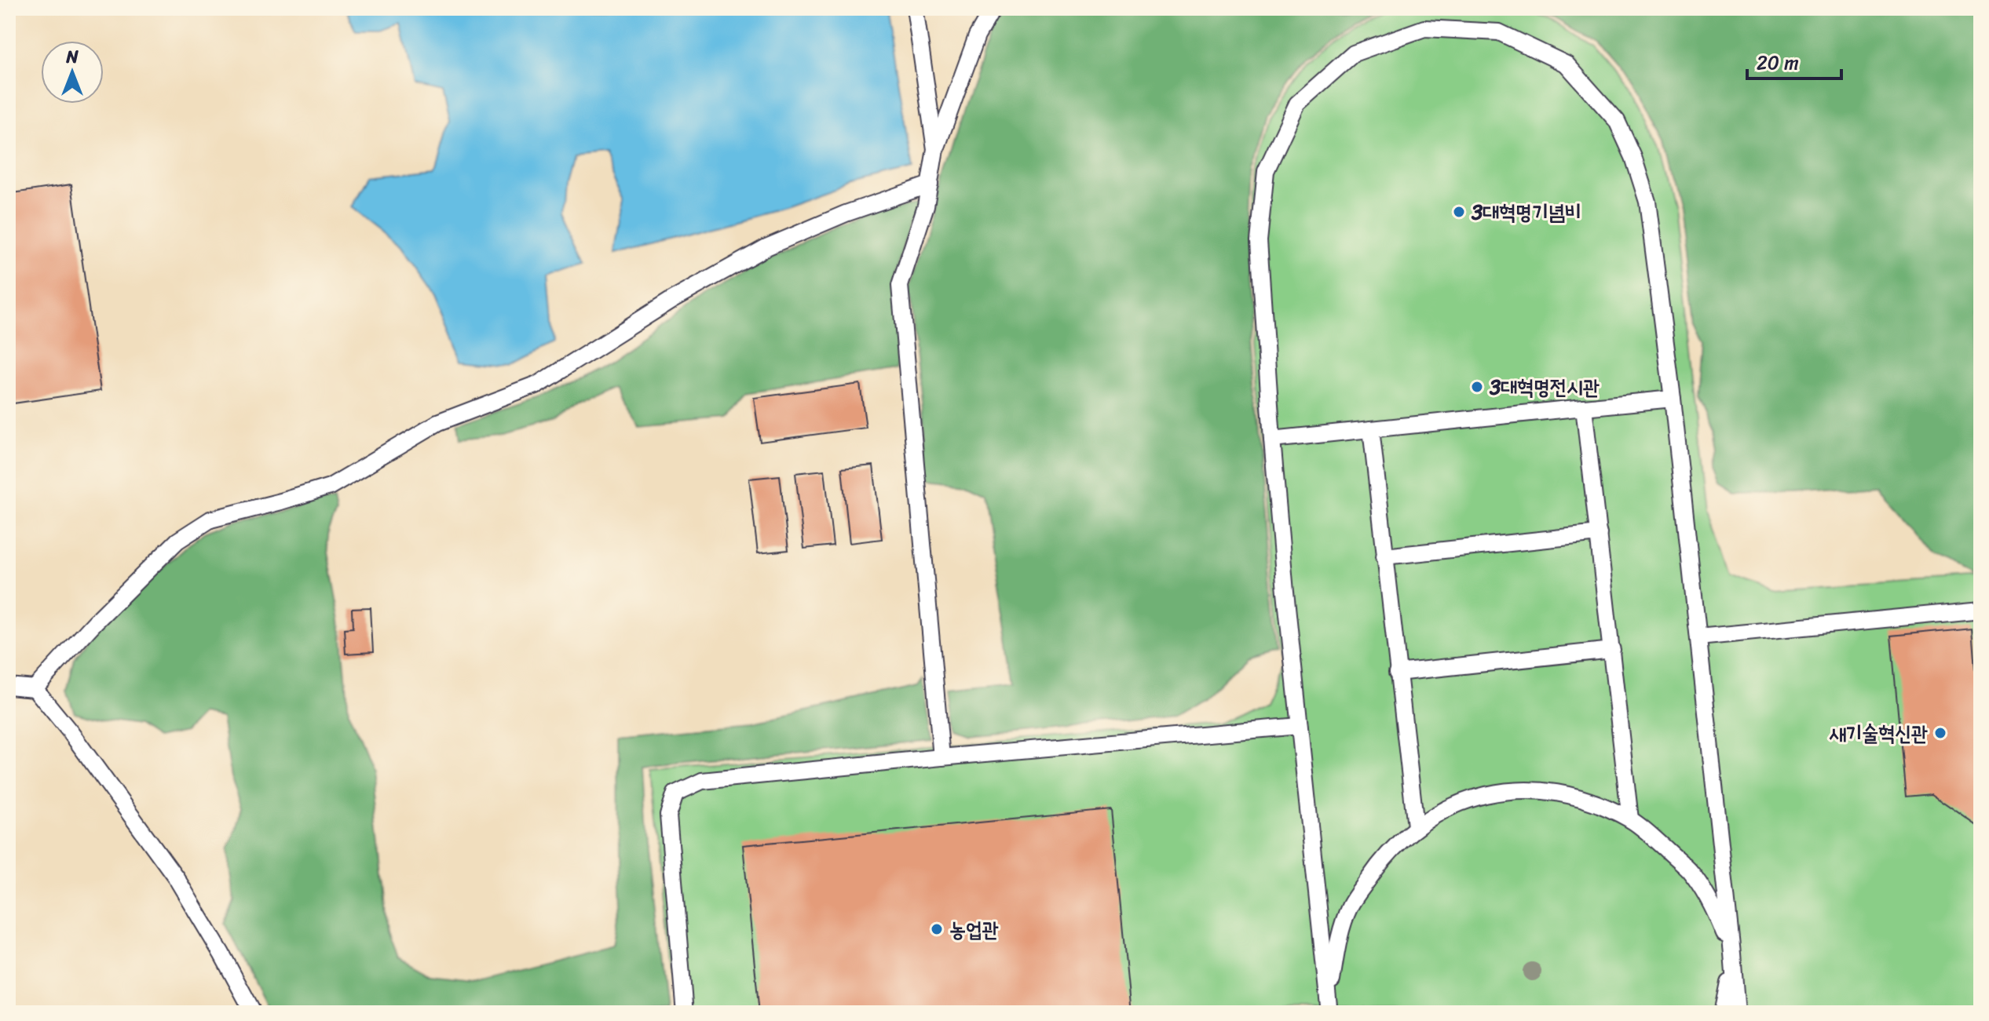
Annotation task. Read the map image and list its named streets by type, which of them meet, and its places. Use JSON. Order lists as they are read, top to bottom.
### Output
{
  "places": [
    "3대혁명기념비",
    "3대혁명전시관",
    "새기술혁신관",
    "농업관"
  ],
  "scale_bar": "20 m",
  "north": "top"
}
